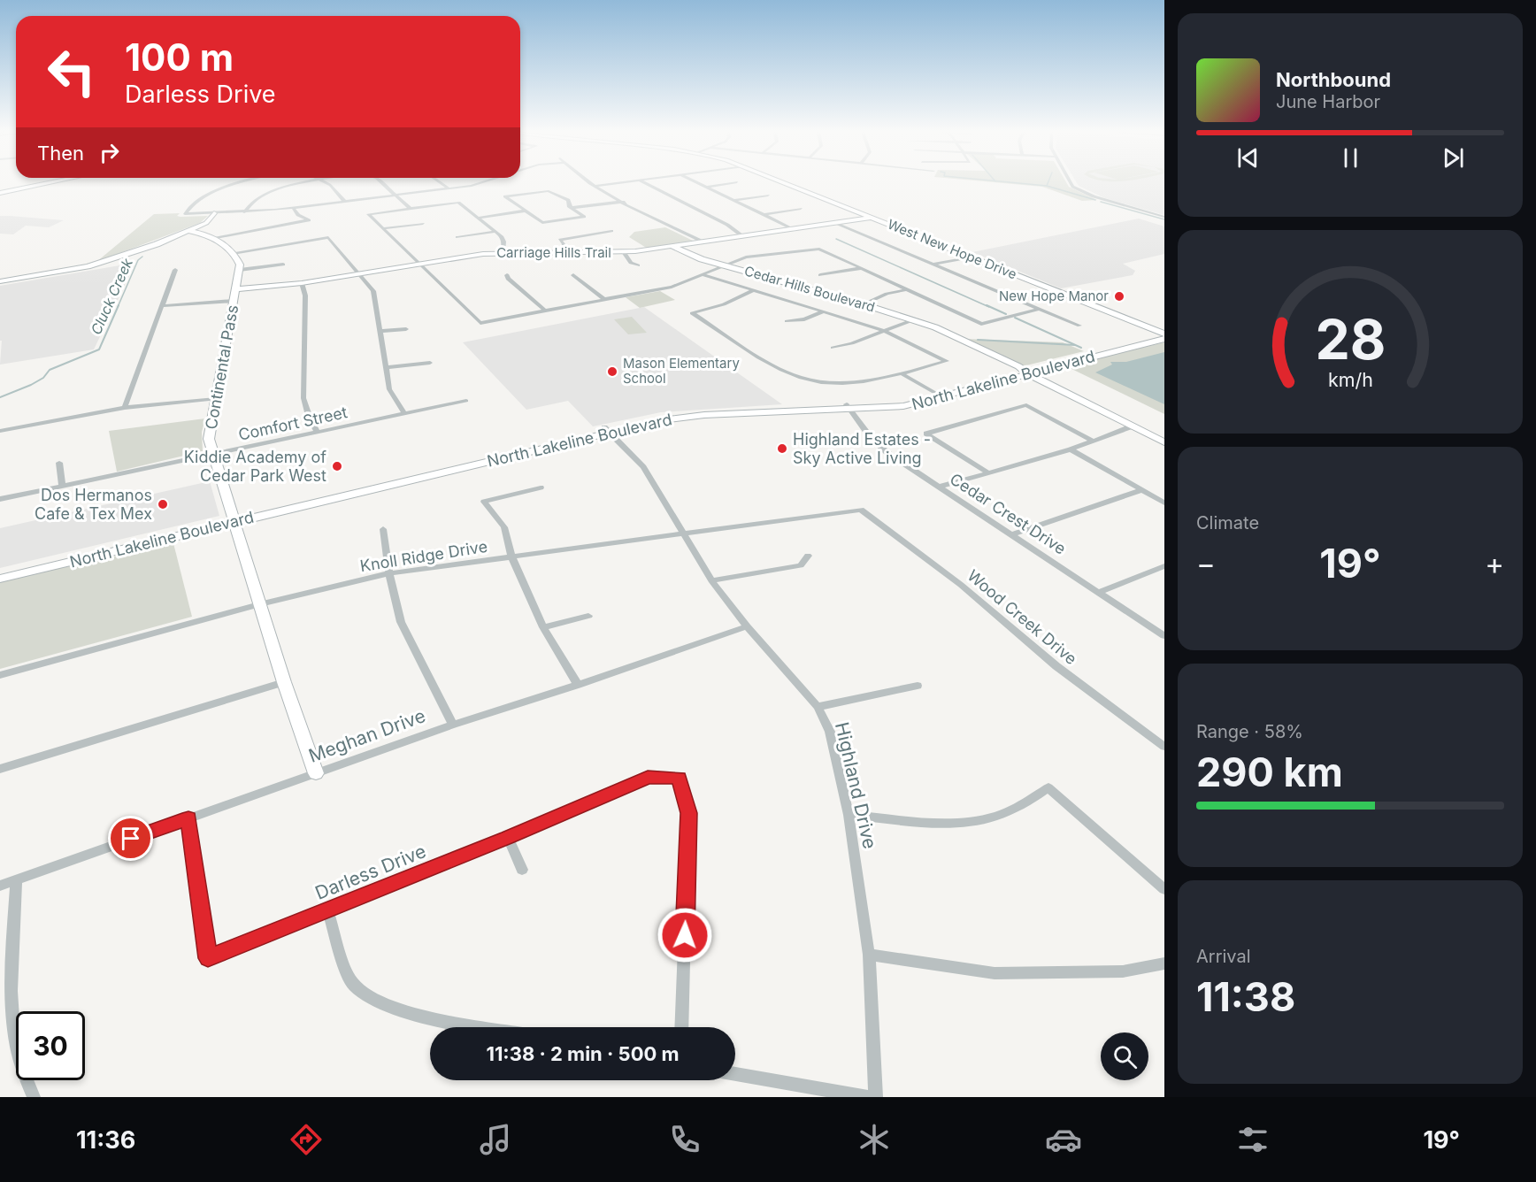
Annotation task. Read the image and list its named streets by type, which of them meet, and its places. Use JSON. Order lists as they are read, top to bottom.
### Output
{
  "streets": {
    "street": [
      "West New Hope Drive",
      "Carriage Hills Trail",
      "Cedar Hills Boulevard",
      "Continental Pass",
      "North Lakeline Boulevard",
      "Comfort Street",
      "Cedar Crest Drive",
      "Knoll Ridge Drive",
      "Wood Creek Drive",
      "Meghan Drive",
      "Highland Drive",
      "Darless Drive"
    ]
  },
  "crossings": [
    ["West New Hope Drive", "Carriage Hills Trail"],
    ["West New Hope Drive", "North Lakeline Boulevard"],
    ["Carriage Hills Trail", "Cedar Hills Boulevard"],
    ["Carriage Hills Trail", "Continental Pass"],
    ["Cedar Hills Boulevard", "North Lakeline Boulevard"],
    ["Continental Pass", "North Lakeline Boulevard"],
    ["Continental Pass", "Comfort Street"],
    ["Continental Pass", "Knoll Ridge Drive"],
    ["Continental Pass", "Meghan Drive"],
    ["North Lakeline Boulevard", "Cedar Crest Drive"],
    ["North Lakeline Boulevard", "Highland Drive"],
    ["Knoll Ridge Drive", "Wood Creek Drive"],
    ["Knoll Ridge Drive", "Highland Drive"],
    ["Meghan Drive", "Highland Drive"],
    ["Meghan Drive", "Darless Drive"]
  ],
  "water": ["Cluck Creek"],
  "places": [
    "New Hope Manor",
    "Mason Elementary School",
    "Highland Estates - Sky Active Living",
    "Kiddie Academy of Cedar Park West",
    "Dos Hermanos Cafe & Tex Mex"
  ],
  "page": {
    "turn": ["100 m", "Darless Drive"],
    "song": ["Northbound", "June Harbor"],
    "then": "Then",
    "tile": [
      "Climate",
      ["Range · 58%", "290 km"],
      ["Arrival", "11:38"]
    ],
    "heat": ["−", "19°", "+"],
    "limit": "30",
    "trip": "11:38 · 2 min · 500 m",
    "tabs": ["11:36", "19°"],
    "gauge": ["28", "km/h"]
  }
}
